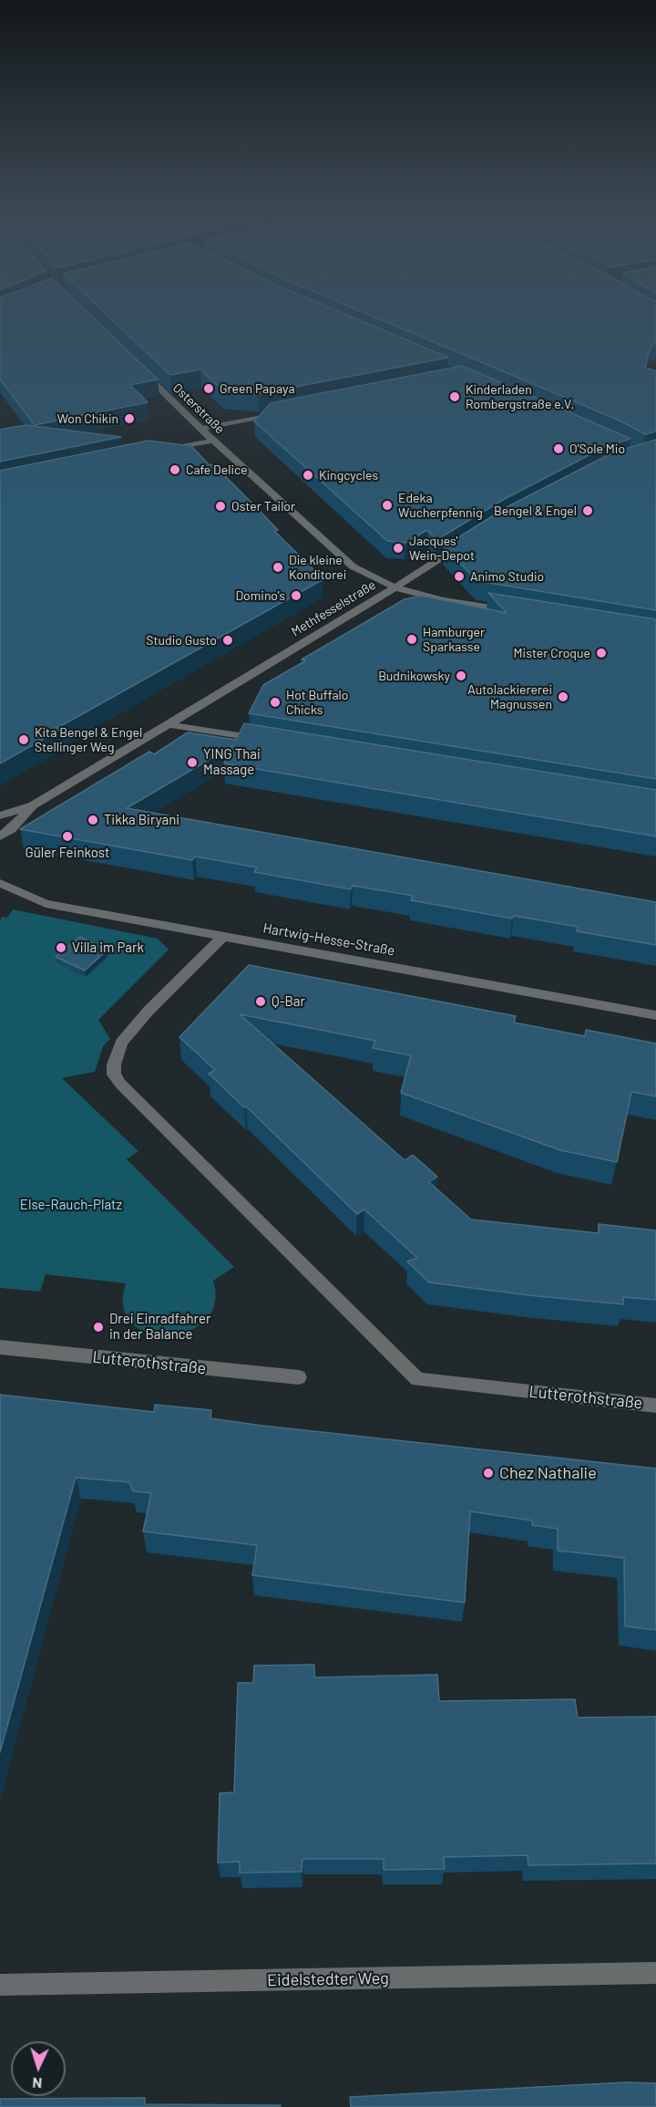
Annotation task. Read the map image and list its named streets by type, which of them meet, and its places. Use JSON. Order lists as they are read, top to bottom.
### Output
{
  "streets": {
    "street": [
      "Osterstraße",
      "Methfesselstraße",
      "Hartwig-Hesse-Straße",
      "Lutterothstraße",
      "Eidelstedter Weg"
    ]
  },
  "crossings": [
    ["Osterstraße", "Methfesselstraße"],
    ["Hartwig-Hesse-Straße", "Lutterothstraße"]
  ],
  "parks": ["Else-Rauch-Platz"],
  "places": [
    "Green Papaya",
    "Kinderladen Rombergstraße e.V.",
    "Won Chikin",
    "O'Sole Mio",
    "Cafe Delice",
    "Kingcycles",
    "Edeka Wucherpfennig",
    "Oster Tailor",
    "Bengel & Engel",
    "Jacques' Wein-Depot",
    "Die kleine Konditorei",
    "Animo Studio",
    "Domino's",
    "Hamburger Sparkasse",
    "Studio Gusto",
    "Mister Croque",
    "Budnikowsky",
    "Autolackiererei Magnussen",
    "Hot Buffalo Chicks",
    "Kita Bengel & Engel Stellinger Weg",
    "YING Thai Massage",
    "Tikka Biryani",
    "Güler Feinkost",
    "Villa im Park",
    "Q-Bar",
    "Drei Einradfahrer in der Balance",
    "Chez Nathalie"
  ],
  "north": "bottom"
}
